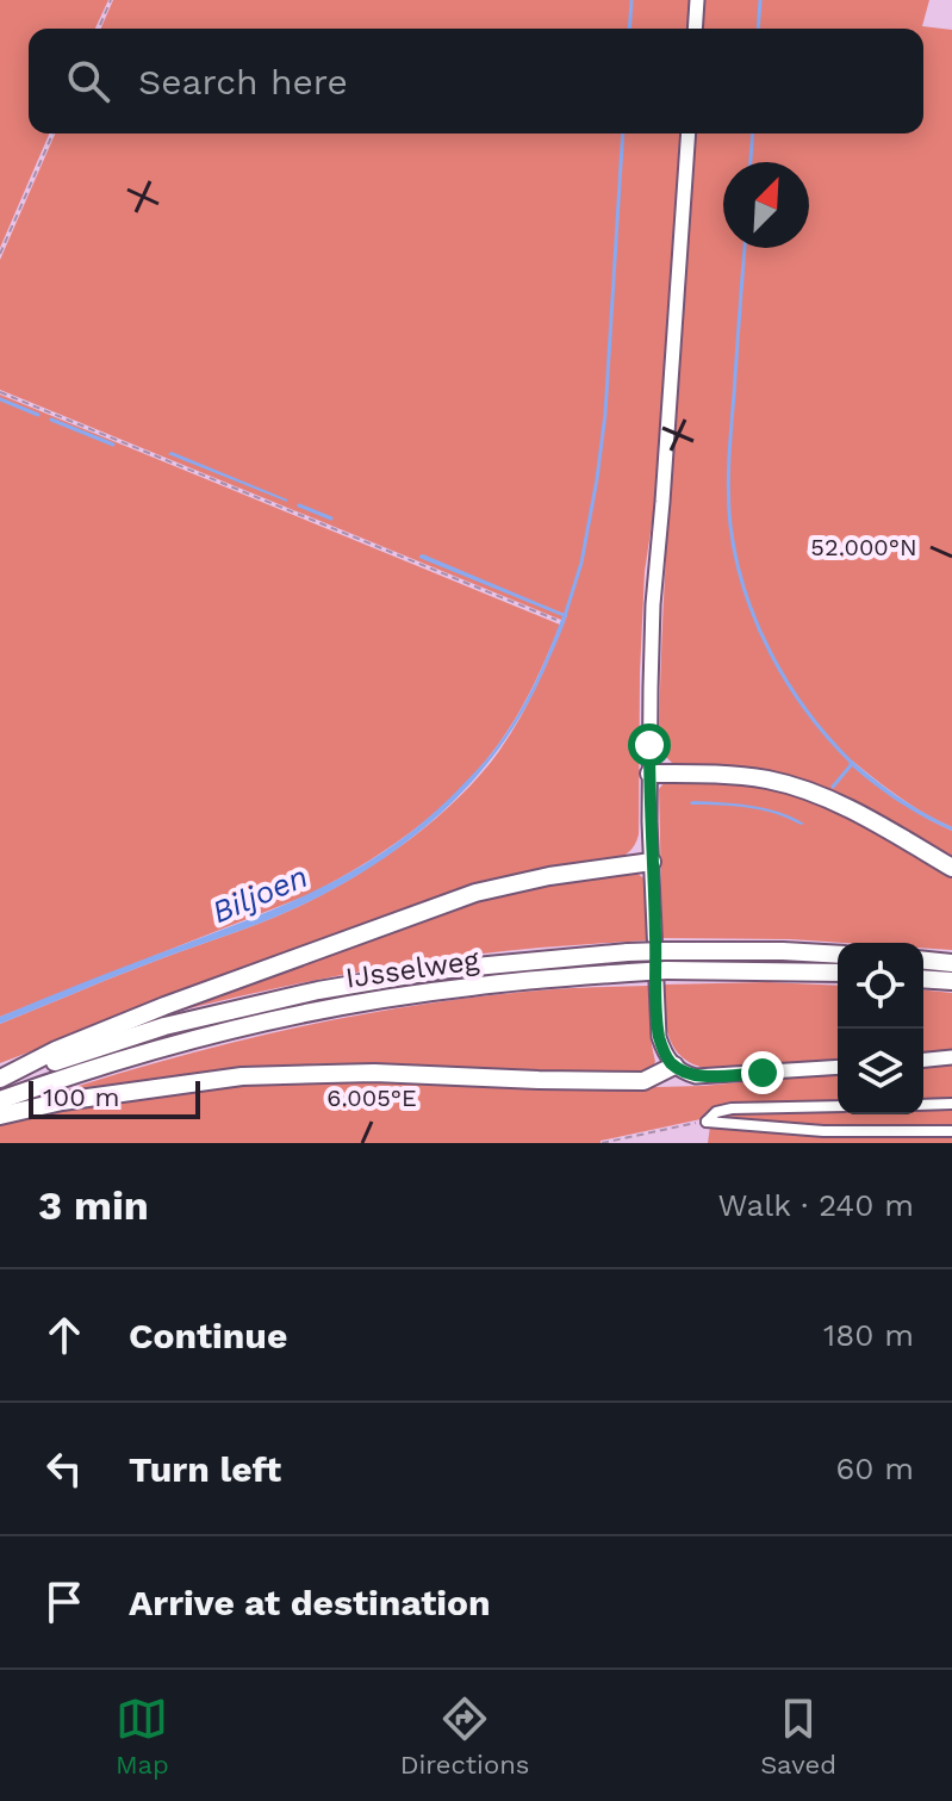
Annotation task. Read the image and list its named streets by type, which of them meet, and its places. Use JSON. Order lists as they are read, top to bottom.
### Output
{
  "streets": {
    "highway": ["IJsselweg"]
  },
  "water": ["Biljoen"],
  "scale_bar": "100 m",
  "north": "top right",
  "page": {
    "search": "Search here",
    "scale": "100 m",
    "heading": ["3 min", "Walk · 240 m"],
    "list": [
      ["Continue", "180 m"],
      ["Turn left", "60 m"],
      "Arrive at destination"
    ],
    "nav": ["Map", "Directions", "Saved"]
  },
  "coordinates": ["52.000°N", "6.005°E"]
}
